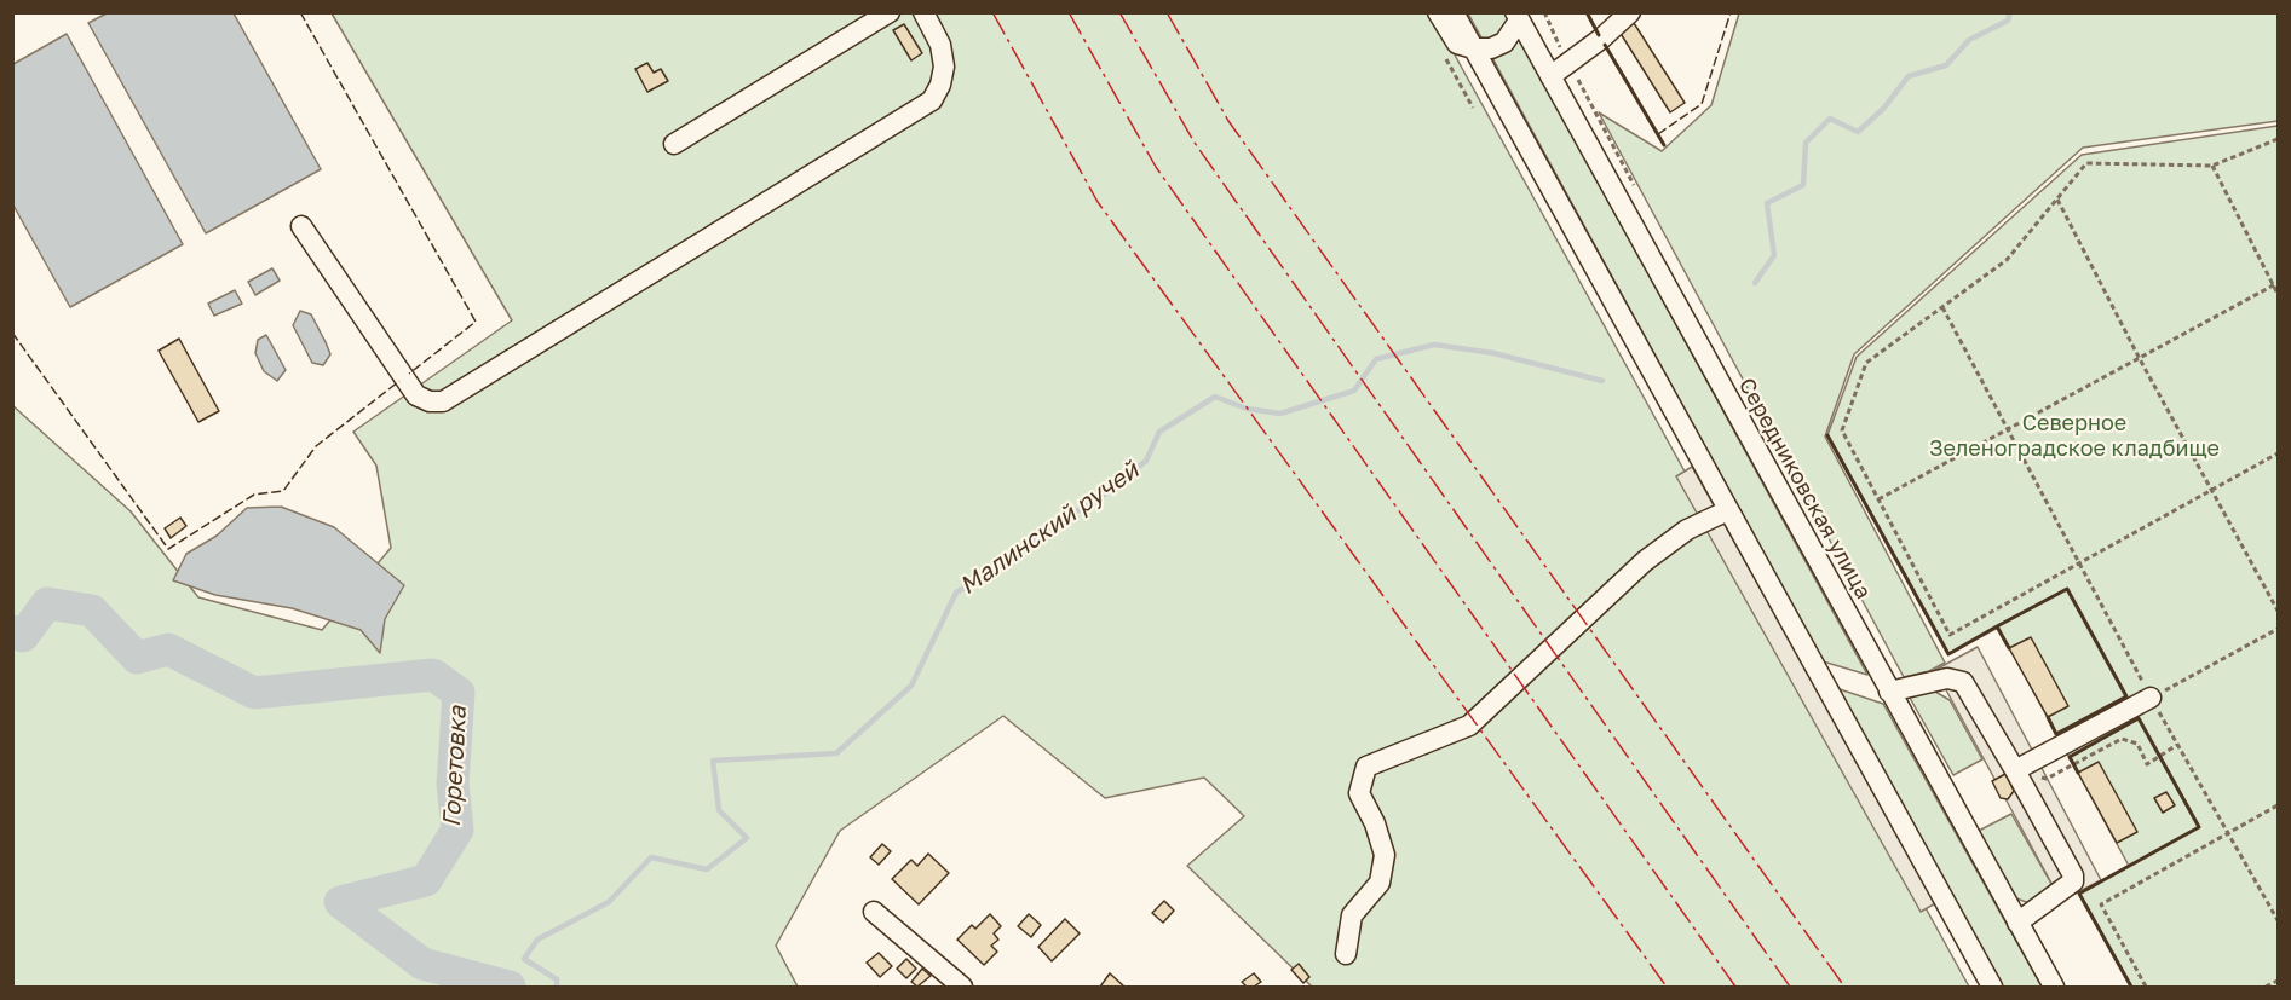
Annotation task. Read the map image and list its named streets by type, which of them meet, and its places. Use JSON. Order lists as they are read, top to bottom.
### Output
{
  "streets": {
    "street": ["Середниковская улица"]
  },
  "water": ["Малинский ручей", "Горетовка"],
  "parks": ["Северное Зеленоградское кладбище"]
}
